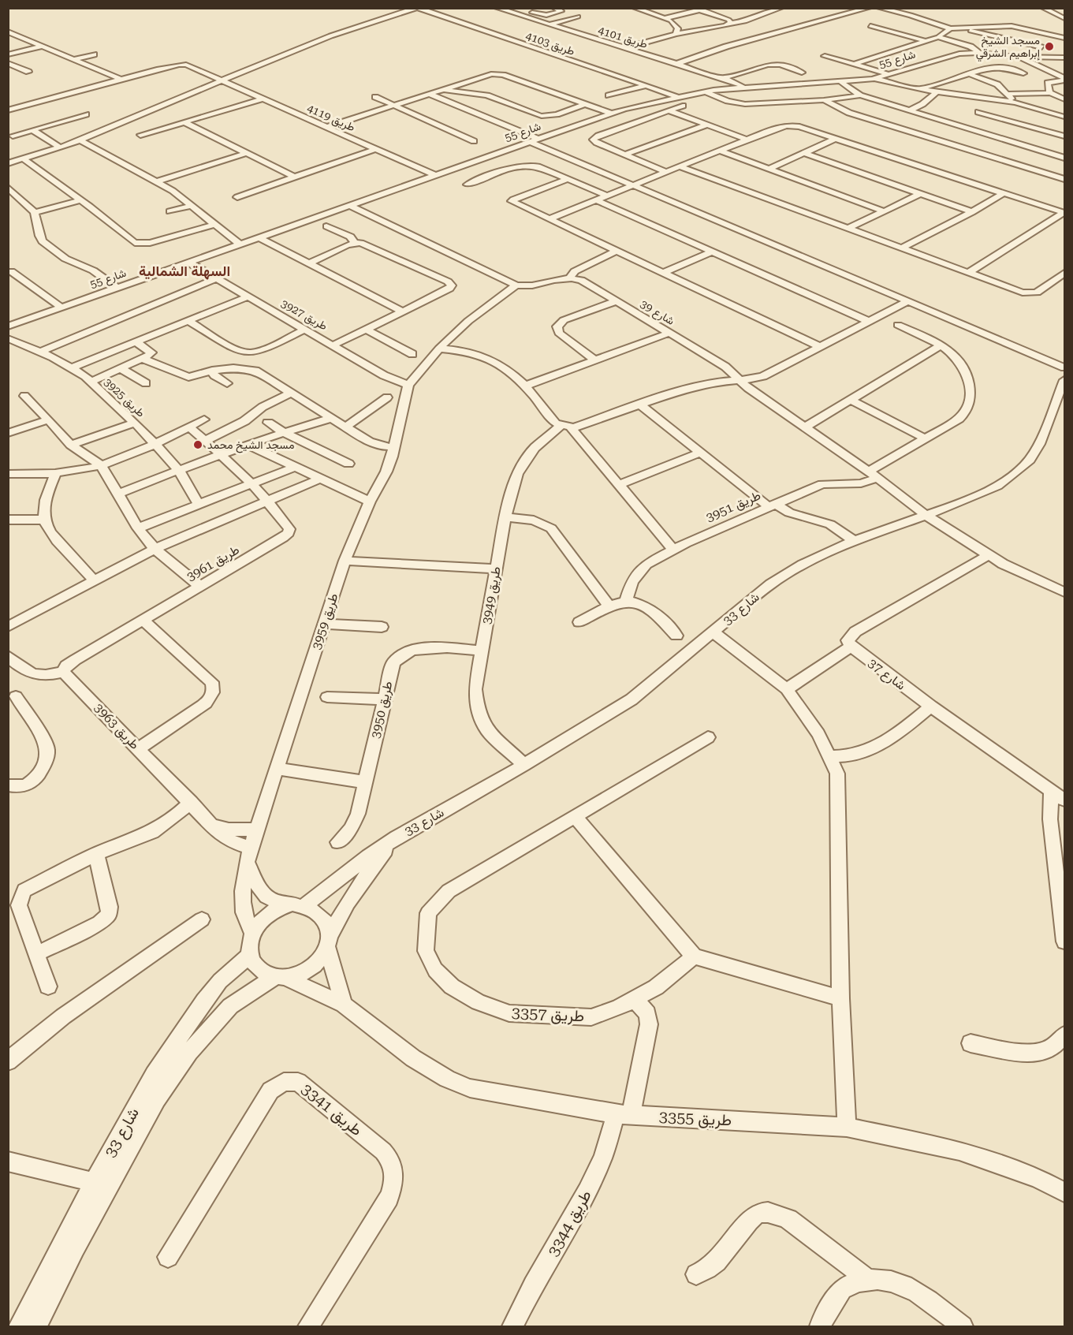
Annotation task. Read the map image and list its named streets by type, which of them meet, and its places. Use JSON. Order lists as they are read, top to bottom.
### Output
{
  "streets": {
    "street": [
      "طريق 4101",
      "طريق 4103",
      "شارع 55",
      "طريق 4119",
      "شارع 39",
      "طريق 3927",
      "طريق 3925",
      "طريق 3951",
      "طريق 3961",
      "طريق 3949",
      "شارع 33",
      "طريق 3959",
      "شارع 37",
      "طريق 3950",
      "طريق 3963",
      "طريق 3357",
      "طريق 3341",
      "طريق 3355",
      "طريق 3344"
    ]
  },
  "crossings": [
    ["طريق 4101", "شارع 55"],
    ["طريق 4103", "شارع 55"],
    ["شارع 55", "طريق 4119"],
    ["شارع 55", "طريق 3927"],
    ["شارع 39", "طريق 3951"],
    ["شارع 39", "طريق 3949"],
    ["شارع 39", "شارع 33"],
    ["طريق 3927", "طريق 3959"],
    ["طريق 3961", "طريق 3963"],
    ["طريق 3949", "شارع 33"],
    ["طريق 3949", "طريق 3950"],
    ["شارع 33", "طريق 3959"],
    ["شارع 33", "طريق 3355"],
    ["طريق 3959", "طريق 3963"],
    ["طريق 3959", "طريق 3355"],
    ["طريق 3357", "طريق 3344"],
    ["طريق 3355", "طريق 3344"]
  ],
  "districts": ["السهلة الشمالية"],
  "places": ["مسجد الشيخ إبراهيم الشرقي", "مسجد الشيخ محمد"]
}
